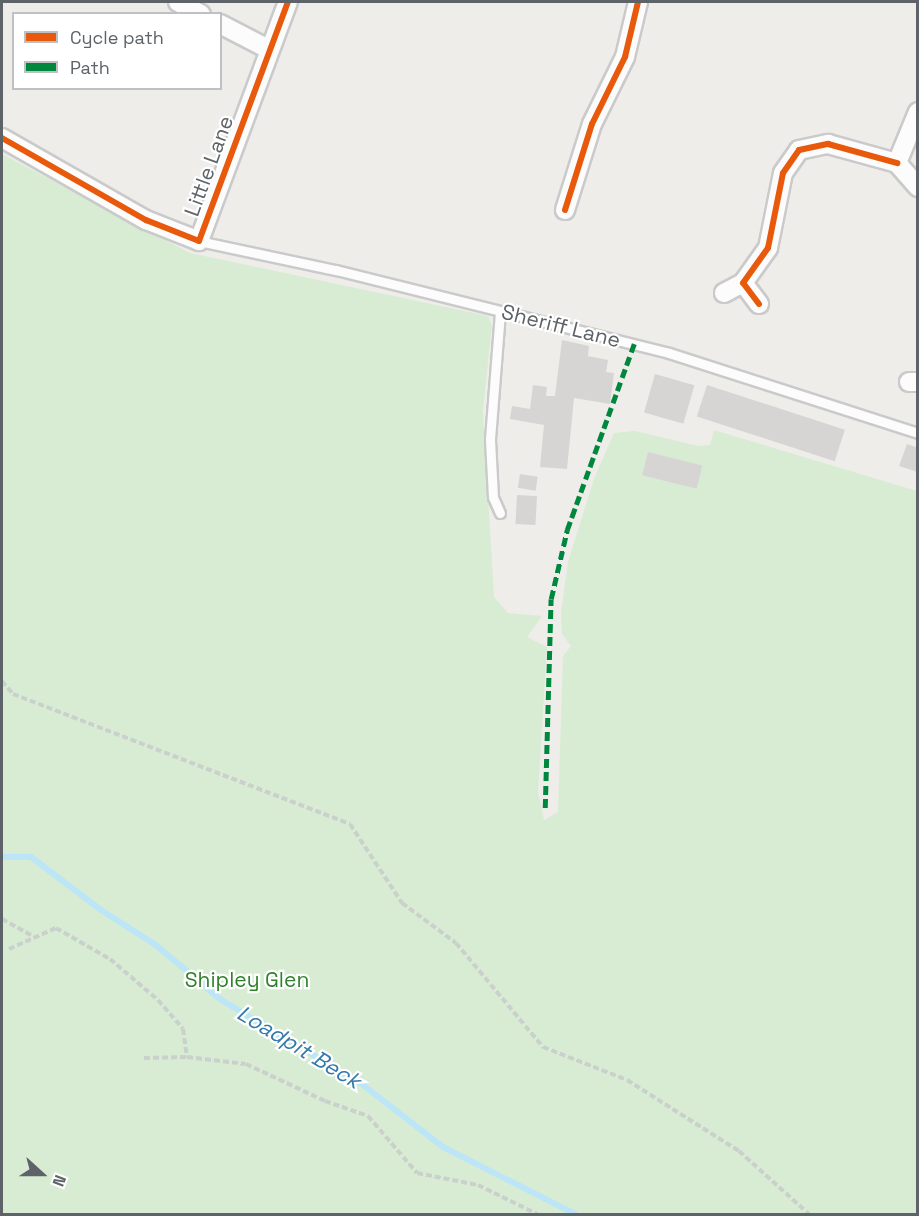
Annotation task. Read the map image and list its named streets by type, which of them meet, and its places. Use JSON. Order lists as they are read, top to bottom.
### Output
{
  "streets": {
    "street": ["Little Lane"],
    "lane": ["Sheriff Lane"]
  },
  "crossings": [
    ["Little Lane", "Sheriff Lane"]
  ],
  "water": ["Loadpit Beck"],
  "parks": ["Shipley Glen"],
  "legend": ["Cycle path", "Path"],
  "north": "right"
}
